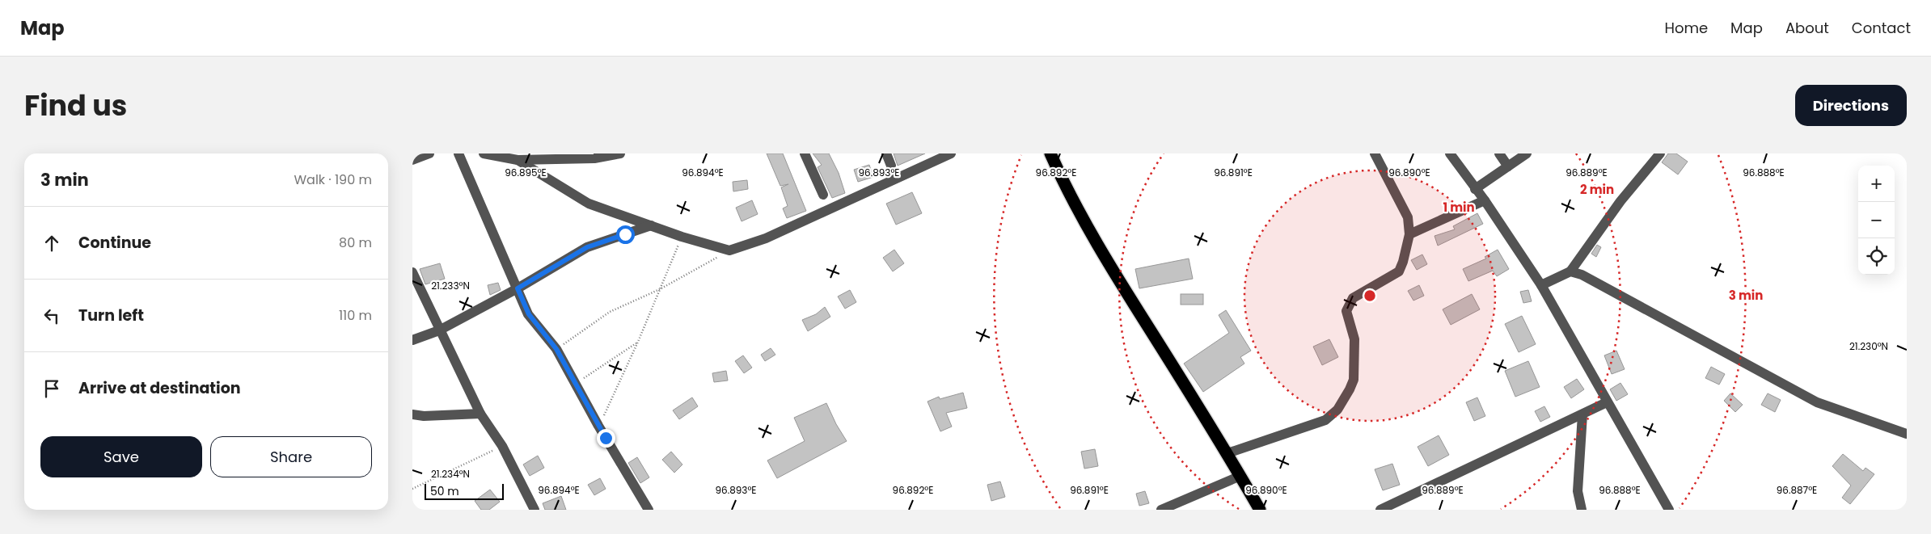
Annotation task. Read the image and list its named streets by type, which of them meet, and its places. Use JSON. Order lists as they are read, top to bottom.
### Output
{
  "scale_bar": "50 m",
  "page": {
    "header": "Map",
    "nav": [
      "Home",
      "Map",
      "About",
      "Contact"
    ],
    "title": "Find us",
    "buttons": [
      "Directions",
      ["Save", "Share"]
    ],
    "heading": ["3 min", "Walk · 190 m"],
    "map_buttons": ["+", "−"],
    "list": [
      ["Continue", "80 m"],
      ["Turn left", "110 m"],
      "Arrive at destination"
    ],
    "scale": "50 m"
  },
  "coordinates": [
    "96.895°E",
    "96.892°E",
    "96.894°E",
    "96.893°E",
    "96.891°E",
    "96.890°E",
    "96.889°E",
    "96.888°E",
    "21.233°N",
    "21.230°N",
    "21.234°N",
    "96.887°E"
  ],
  "rings": ["2 min", "1 min", "3 min"]
}
